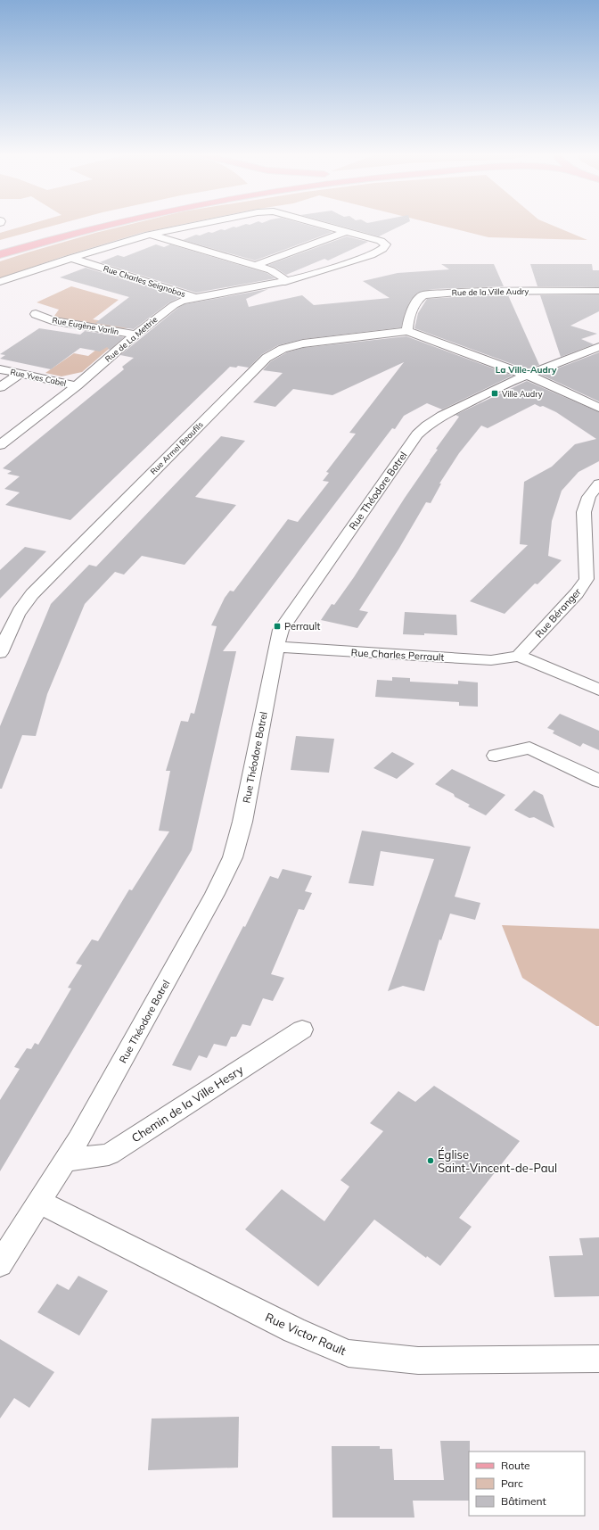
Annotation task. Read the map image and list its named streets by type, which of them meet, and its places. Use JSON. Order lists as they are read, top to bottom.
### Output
{
  "streets": {
    "street": [
      "Rue Charles Seignobos",
      "Rue de la Ville Audry",
      "Rue Eugène Varlin",
      "Rue de La Mettrie",
      "Rue Yves Cabel",
      "Rue Armel Beaufils",
      "Rue Théodore Botrel",
      "Rue Béranger",
      "Rue Charles Perrault",
      "Chemin de la Ville Hesry",
      "Rue Victor Rault"
    ]
  },
  "crossings": [
    ["Rue Charles Seignobos", "Rue de La Mettrie"],
    ["Rue de la Ville Audry", "Rue Armel Beaufils"],
    ["Rue Eugène Varlin", "Rue de La Mettrie"],
    ["Rue de La Mettrie", "Rue Yves Cabel"],
    ["Rue Théodore Botrel", "Rue Charles Perrault"],
    ["Rue Théodore Botrel", "Chemin de la Ville Hesry"],
    ["Rue Théodore Botrel", "Rue Victor Rault"],
    ["Rue Béranger", "Rue Charles Perrault"]
  ],
  "districts": ["La Ville-Audry"],
  "places": {
    "transit": ["Ville Audry", "Perrault"],
    "other": ["Église Saint-Vincent-de-Paul"]
  },
  "legend": ["Route", "Parc", "Bâtiment"]
}
